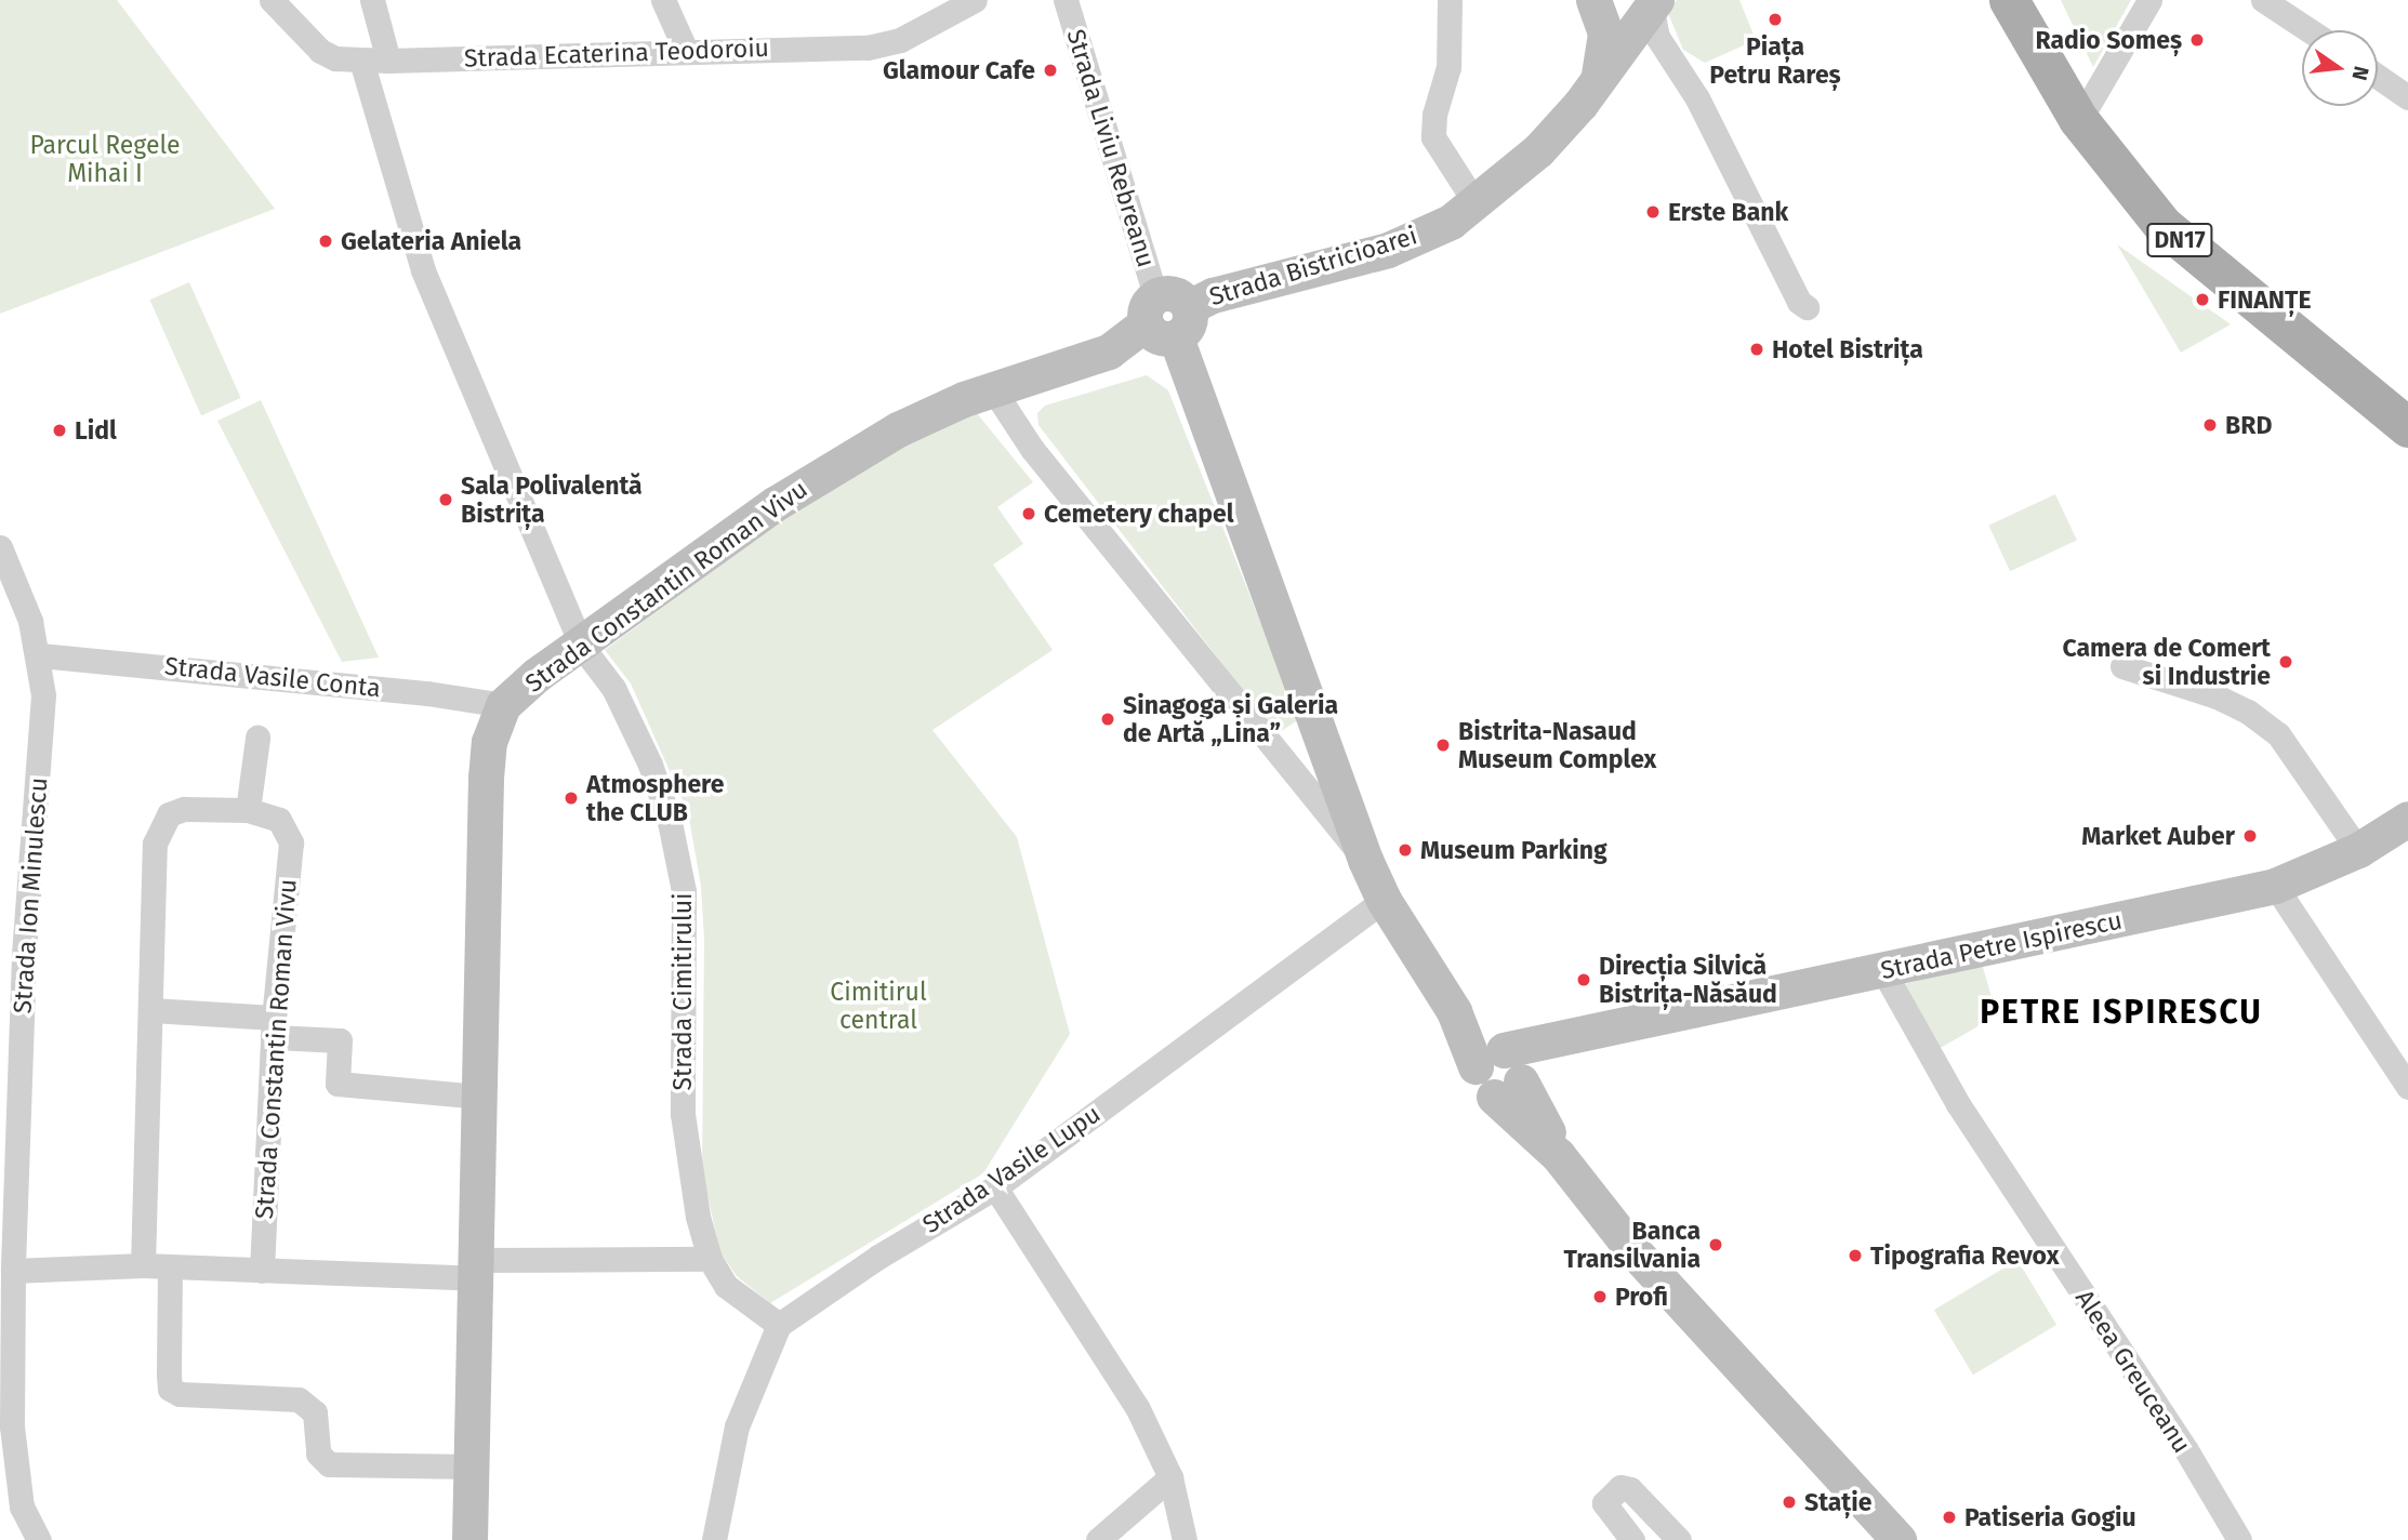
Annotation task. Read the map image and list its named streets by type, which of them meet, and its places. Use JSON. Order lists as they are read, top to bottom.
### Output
{
  "streets": {
    "main road": ["DN17"],
    "street": [
      "Strada Ecaterina Teodoroiu",
      "Strada Liviu Rebreanu",
      "Strada Bistricioarei",
      "Strada Constantin Roman Vivu",
      "Strada Vasile Conta",
      "Strada Ion Minulescu",
      "Strada Petre Ispirescu",
      "Strada Cimitirului",
      "Strada Vasile Lupu",
      "Aleea Greuceanu"
    ]
  },
  "crossings": [
    ["Strada Ecaterina Teodoroiu", "Strada Cimitirului"],
    ["Strada Liviu Rebreanu", "Strada Bistricioarei"],
    ["Strada Liviu Rebreanu", "Strada Constantin Roman Vivu"],
    ["Strada Bistricioarei", "Strada Constantin Roman Vivu"],
    ["Strada Constantin Roman Vivu", "Strada Vasile Conta"],
    ["Strada Constantin Roman Vivu", "Strada Cimitirului"],
    ["Strada Vasile Conta", "Strada Ion Minulescu"],
    ["Strada Petre Ispirescu", "Aleea Greuceanu"],
    ["Strada Cimitirului", "Strada Vasile Lupu"]
  ],
  "districts": ["PETRE ISPIRESCU"],
  "parks": ["Parcul Regele Mihai I", "Cimitirul central"],
  "places": [
    "Piața Petru Rareș",
    "Radio Someș",
    "Glamour Cafe",
    "Erste Bank",
    "Gelateria Aniela",
    "FINANȚE",
    "Hotel Bistrița",
    "BRD",
    "Lidl",
    "Sala Polivalentă Bistrița",
    "Cemetery chapel",
    "Camera de Comert si Industrie",
    "Sinagoga și Galeria de Artă „Lina”",
    "Bistrita-Nasaud Museum Complex",
    "Atmosphere the CLUB",
    "Market Auber",
    "Museum Parking",
    "Direcția Silvică Bistrița-Năsăud",
    "Banca Transilvania",
    "Tipografia Revox",
    "Profi",
    "Stație",
    "Patiseria Gogiu"
  ],
  "north": "right"
}
